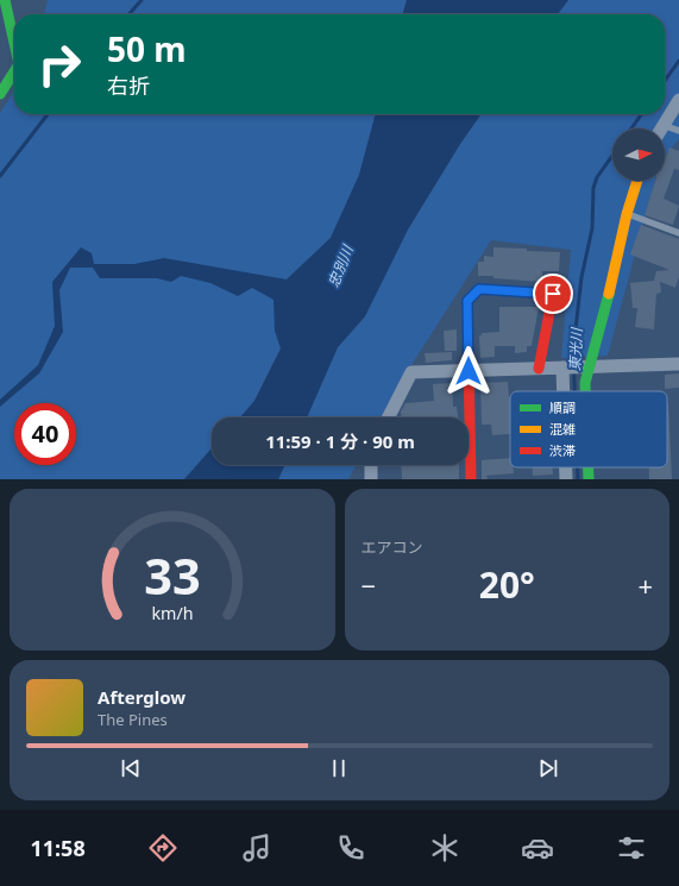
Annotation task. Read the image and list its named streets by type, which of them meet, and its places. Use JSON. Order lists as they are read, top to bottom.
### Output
{
  "water": ["忠別川", "東光川"],
  "legend": ["順調", "混雑", "渋滞"],
  "north": "right",
  "page": {
    "turn": ["50 m", "右折"],
    "limit": "40",
    "trip": "11:59 · 1 分 · 90 m",
    "tile": "エアコン",
    "heat": ["−", "20°", "+"],
    "song": ["Afterglow", "The Pines"],
    "tabs": "11:58",
    "gauge": ["33", "km/h"]
  }
}
